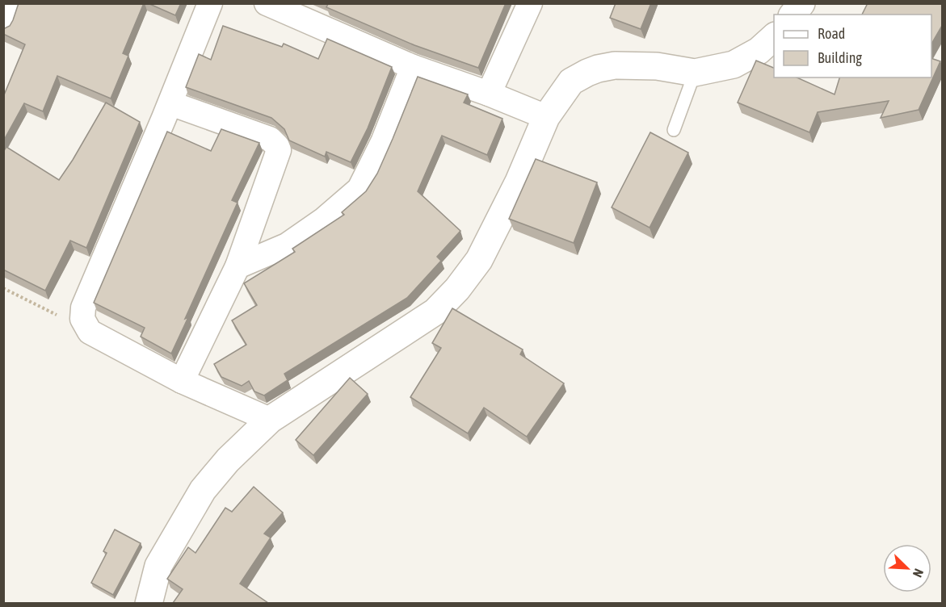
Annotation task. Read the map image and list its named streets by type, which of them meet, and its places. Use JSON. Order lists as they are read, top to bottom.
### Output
{
  "legend": ["Road", "Building"],
  "north": "bottom right"
}
